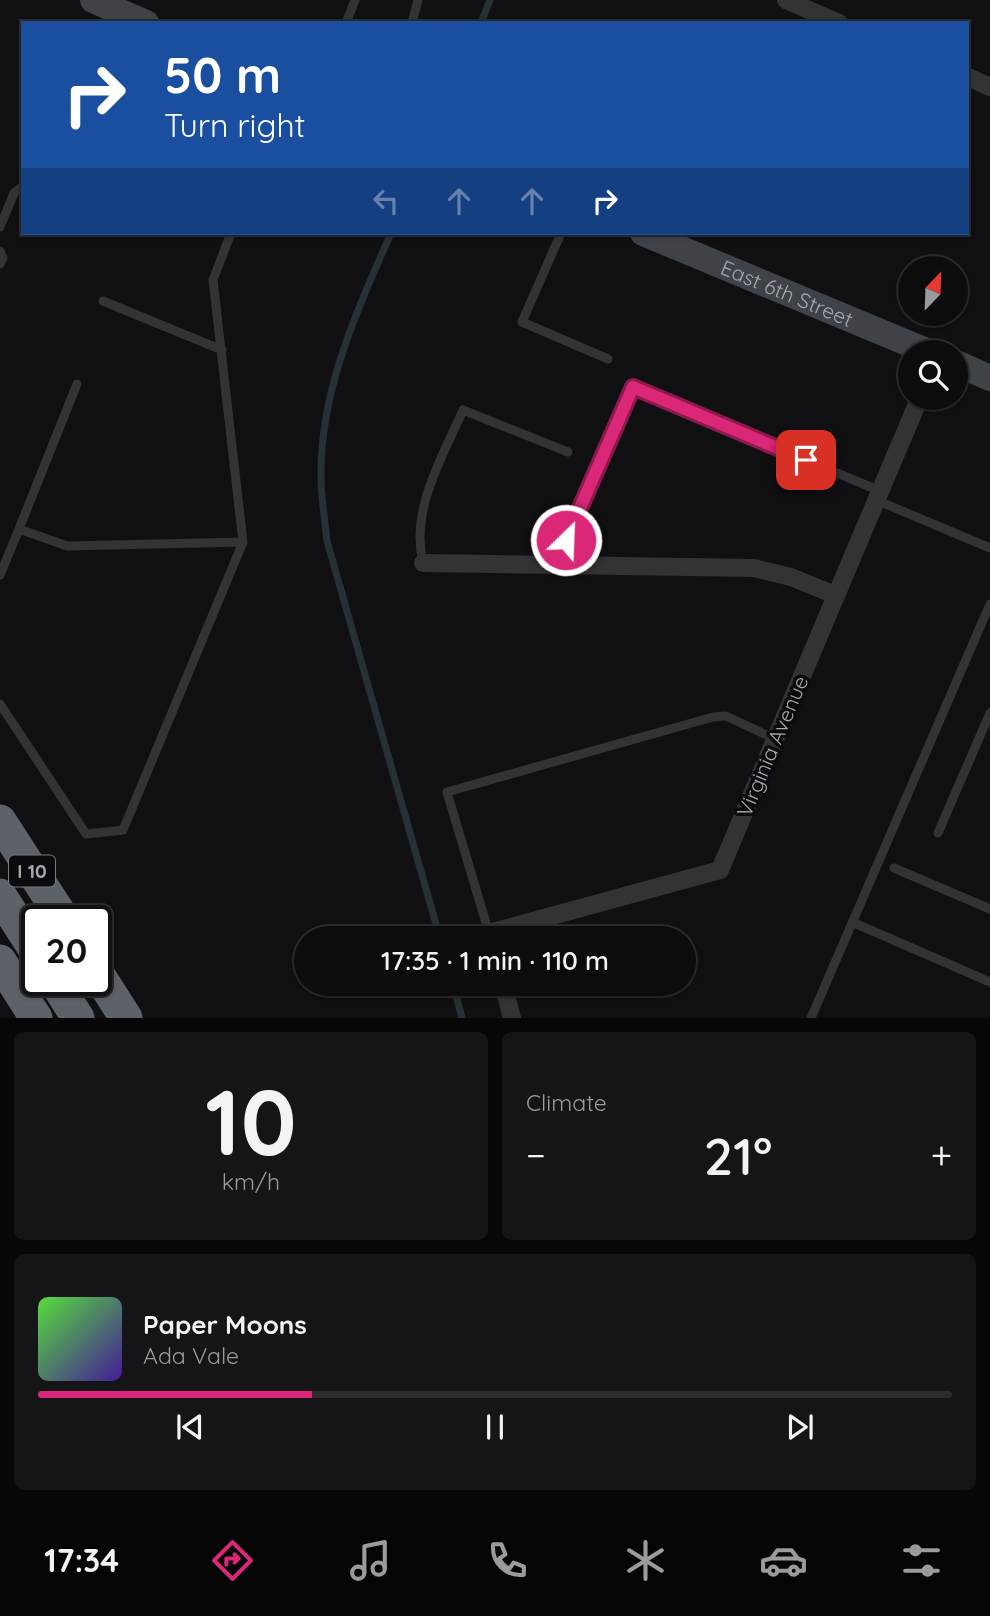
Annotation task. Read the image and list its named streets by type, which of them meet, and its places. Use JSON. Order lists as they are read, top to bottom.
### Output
{
  "streets": {
    "highway": ["I 10"],
    "main road": ["East 6th Street"],
    "street": ["Virginia Avenue"]
  },
  "north": "top right",
  "page": {
    "turn": ["50 m", "Turn right"],
    "limit": "20",
    "trip": "17:35 · 1 min · 110 m",
    "tile": [
      ["10", "km/h"],
      "Climate"
    ],
    "heat": ["−", "21°", "+"],
    "song": ["Paper Moons", "Ada Vale"],
    "tabs": "17:34"
  }
}
